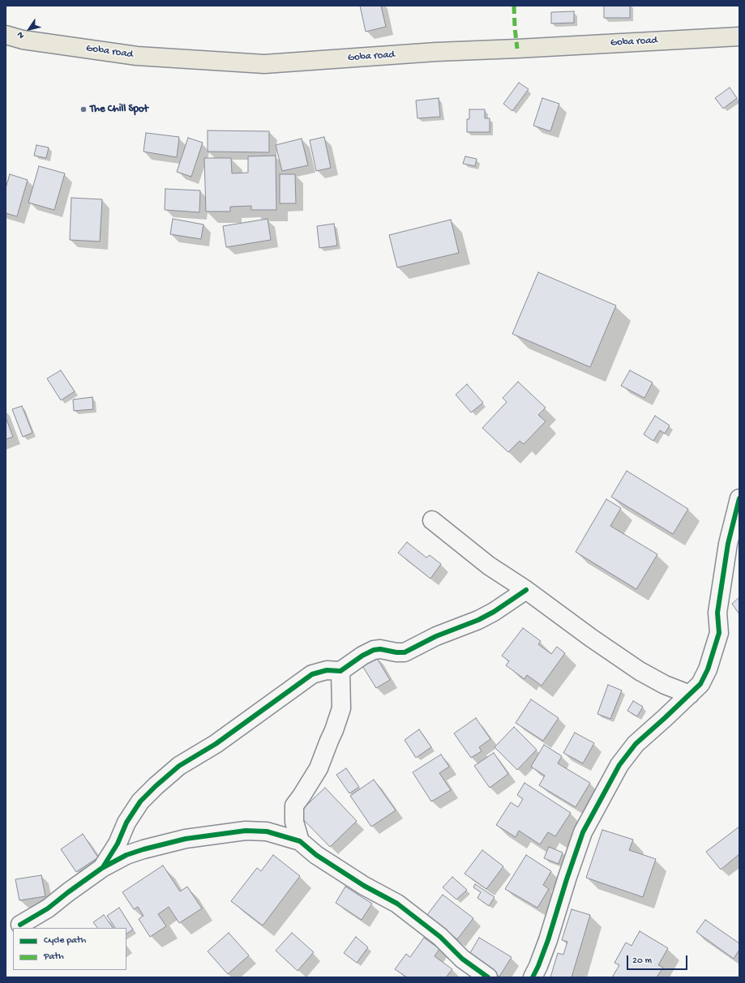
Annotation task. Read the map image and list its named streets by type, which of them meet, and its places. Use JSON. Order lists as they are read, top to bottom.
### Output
{
  "streets": {
    "main road": ["Goba road"]
  },
  "places": ["The Chill Spot"],
  "legend": ["Cycle path", "Path"],
  "scale_bar": "20 m",
  "north": "bottom left"
}
